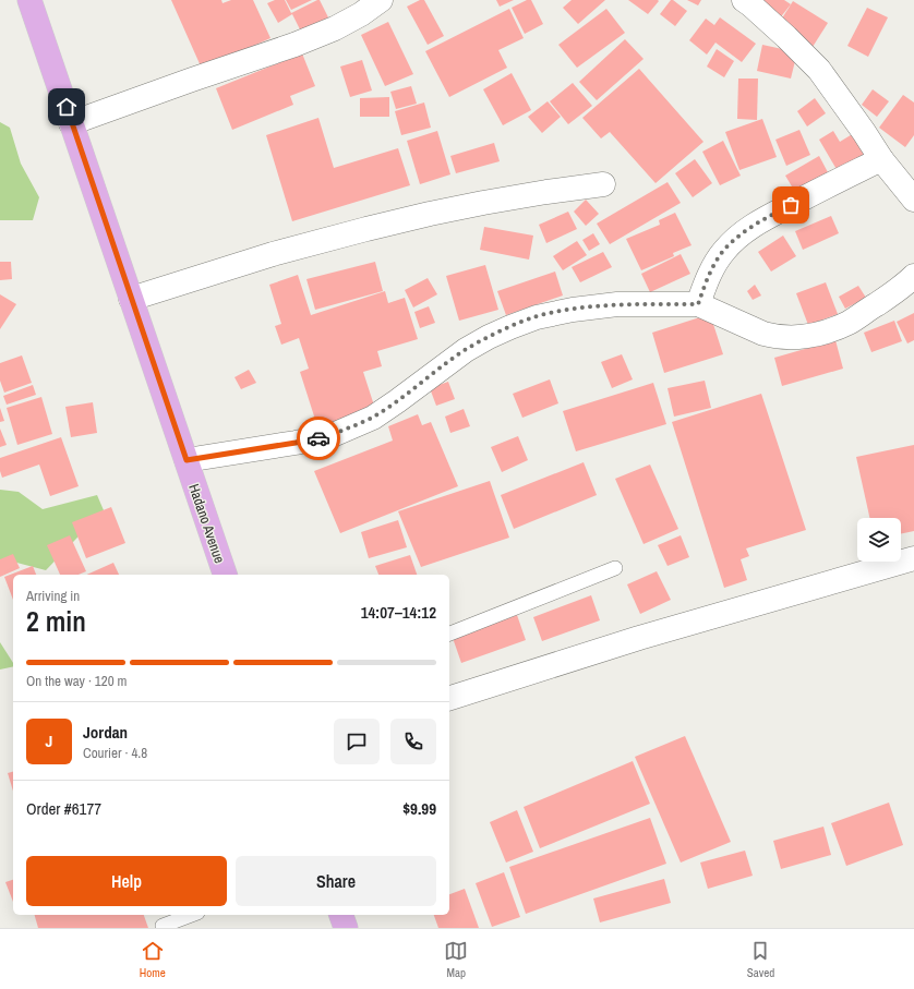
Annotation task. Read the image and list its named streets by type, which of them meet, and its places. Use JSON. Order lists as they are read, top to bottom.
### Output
{
  "streets": {
    "main road": ["Hadano Avenue"]
  },
  "page": {
    "heading": ["2 min", "Arriving in", "14:07–14:12"],
    "panel": [
      "Jordan",
      "Courier · 4.8",
      "Order #6177",
      "$9.99"
    ],
    "bar": "On the way · 120 m",
    "round": "J",
    "buttons": ["Help", "Share"],
    "tabs": ["Home", "Map", "Saved"]
  }
}
